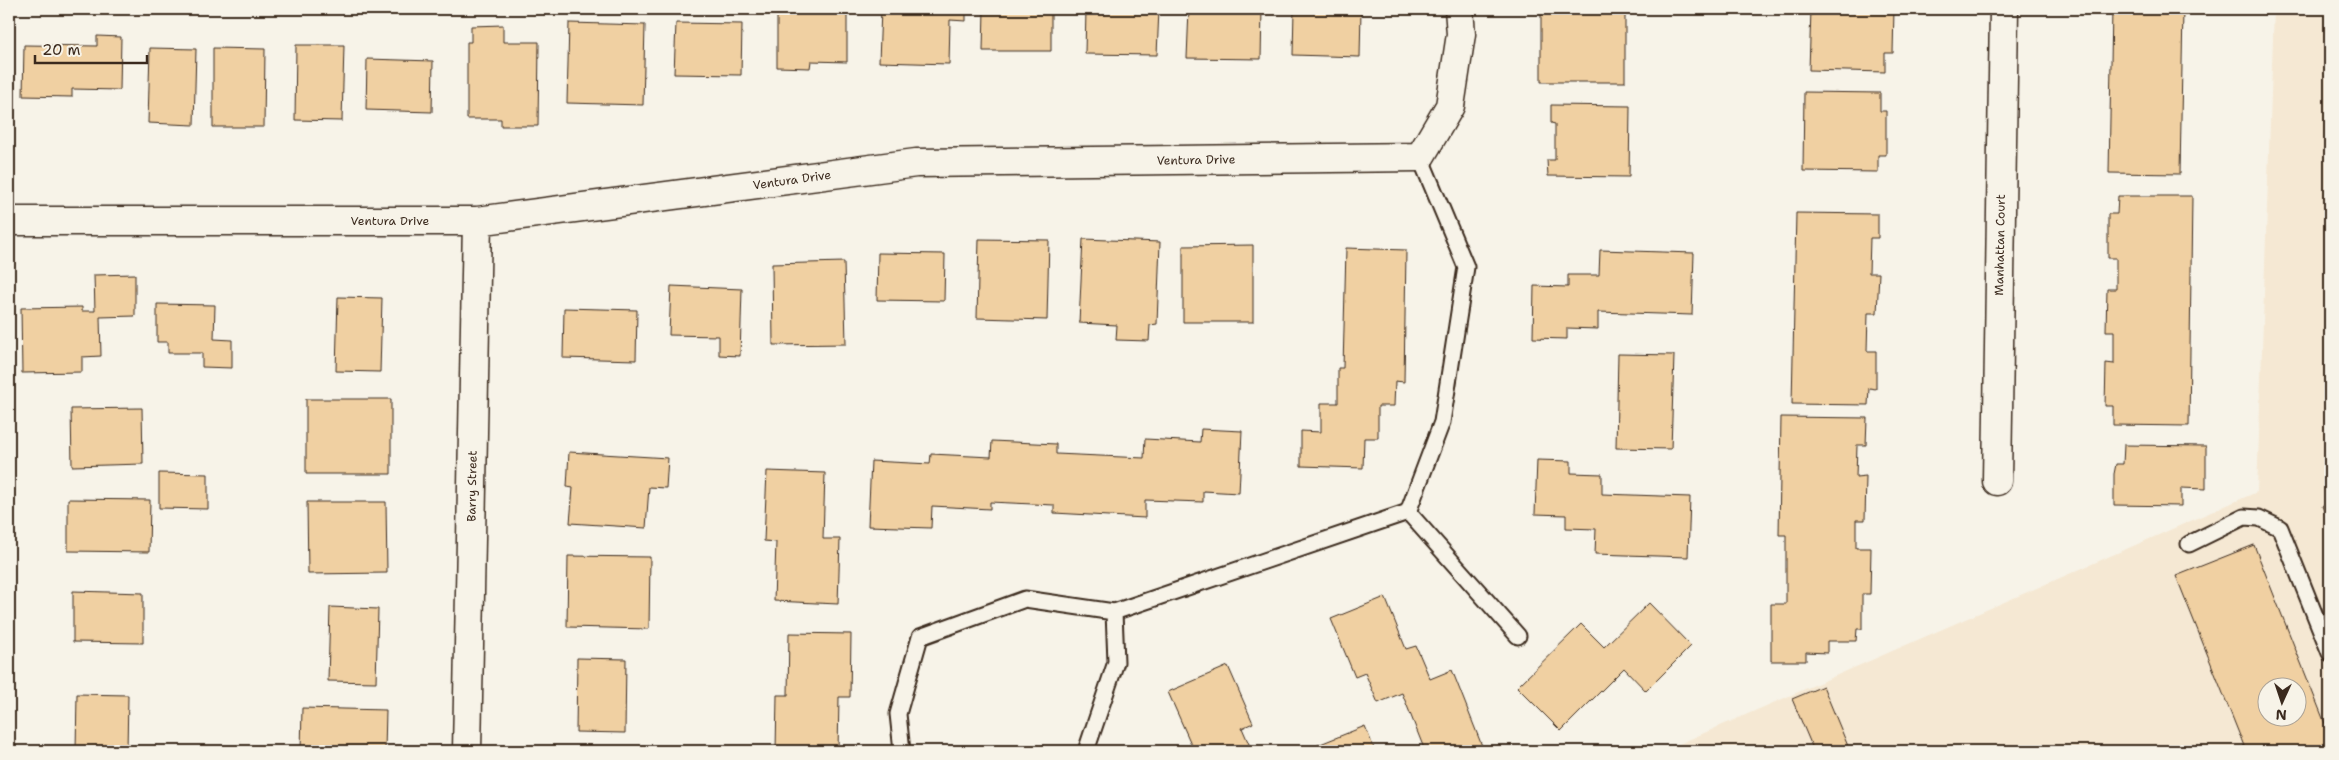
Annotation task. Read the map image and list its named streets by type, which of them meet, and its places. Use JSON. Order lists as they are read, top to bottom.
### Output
{
  "streets": {
    "street": ["Ventura Drive", "Manhattan Court", "Barry Street"]
  },
  "crossings": [
    ["Ventura Drive", "Barry Street"]
  ],
  "scale_bar": "20 m",
  "north": "bottom"
}
